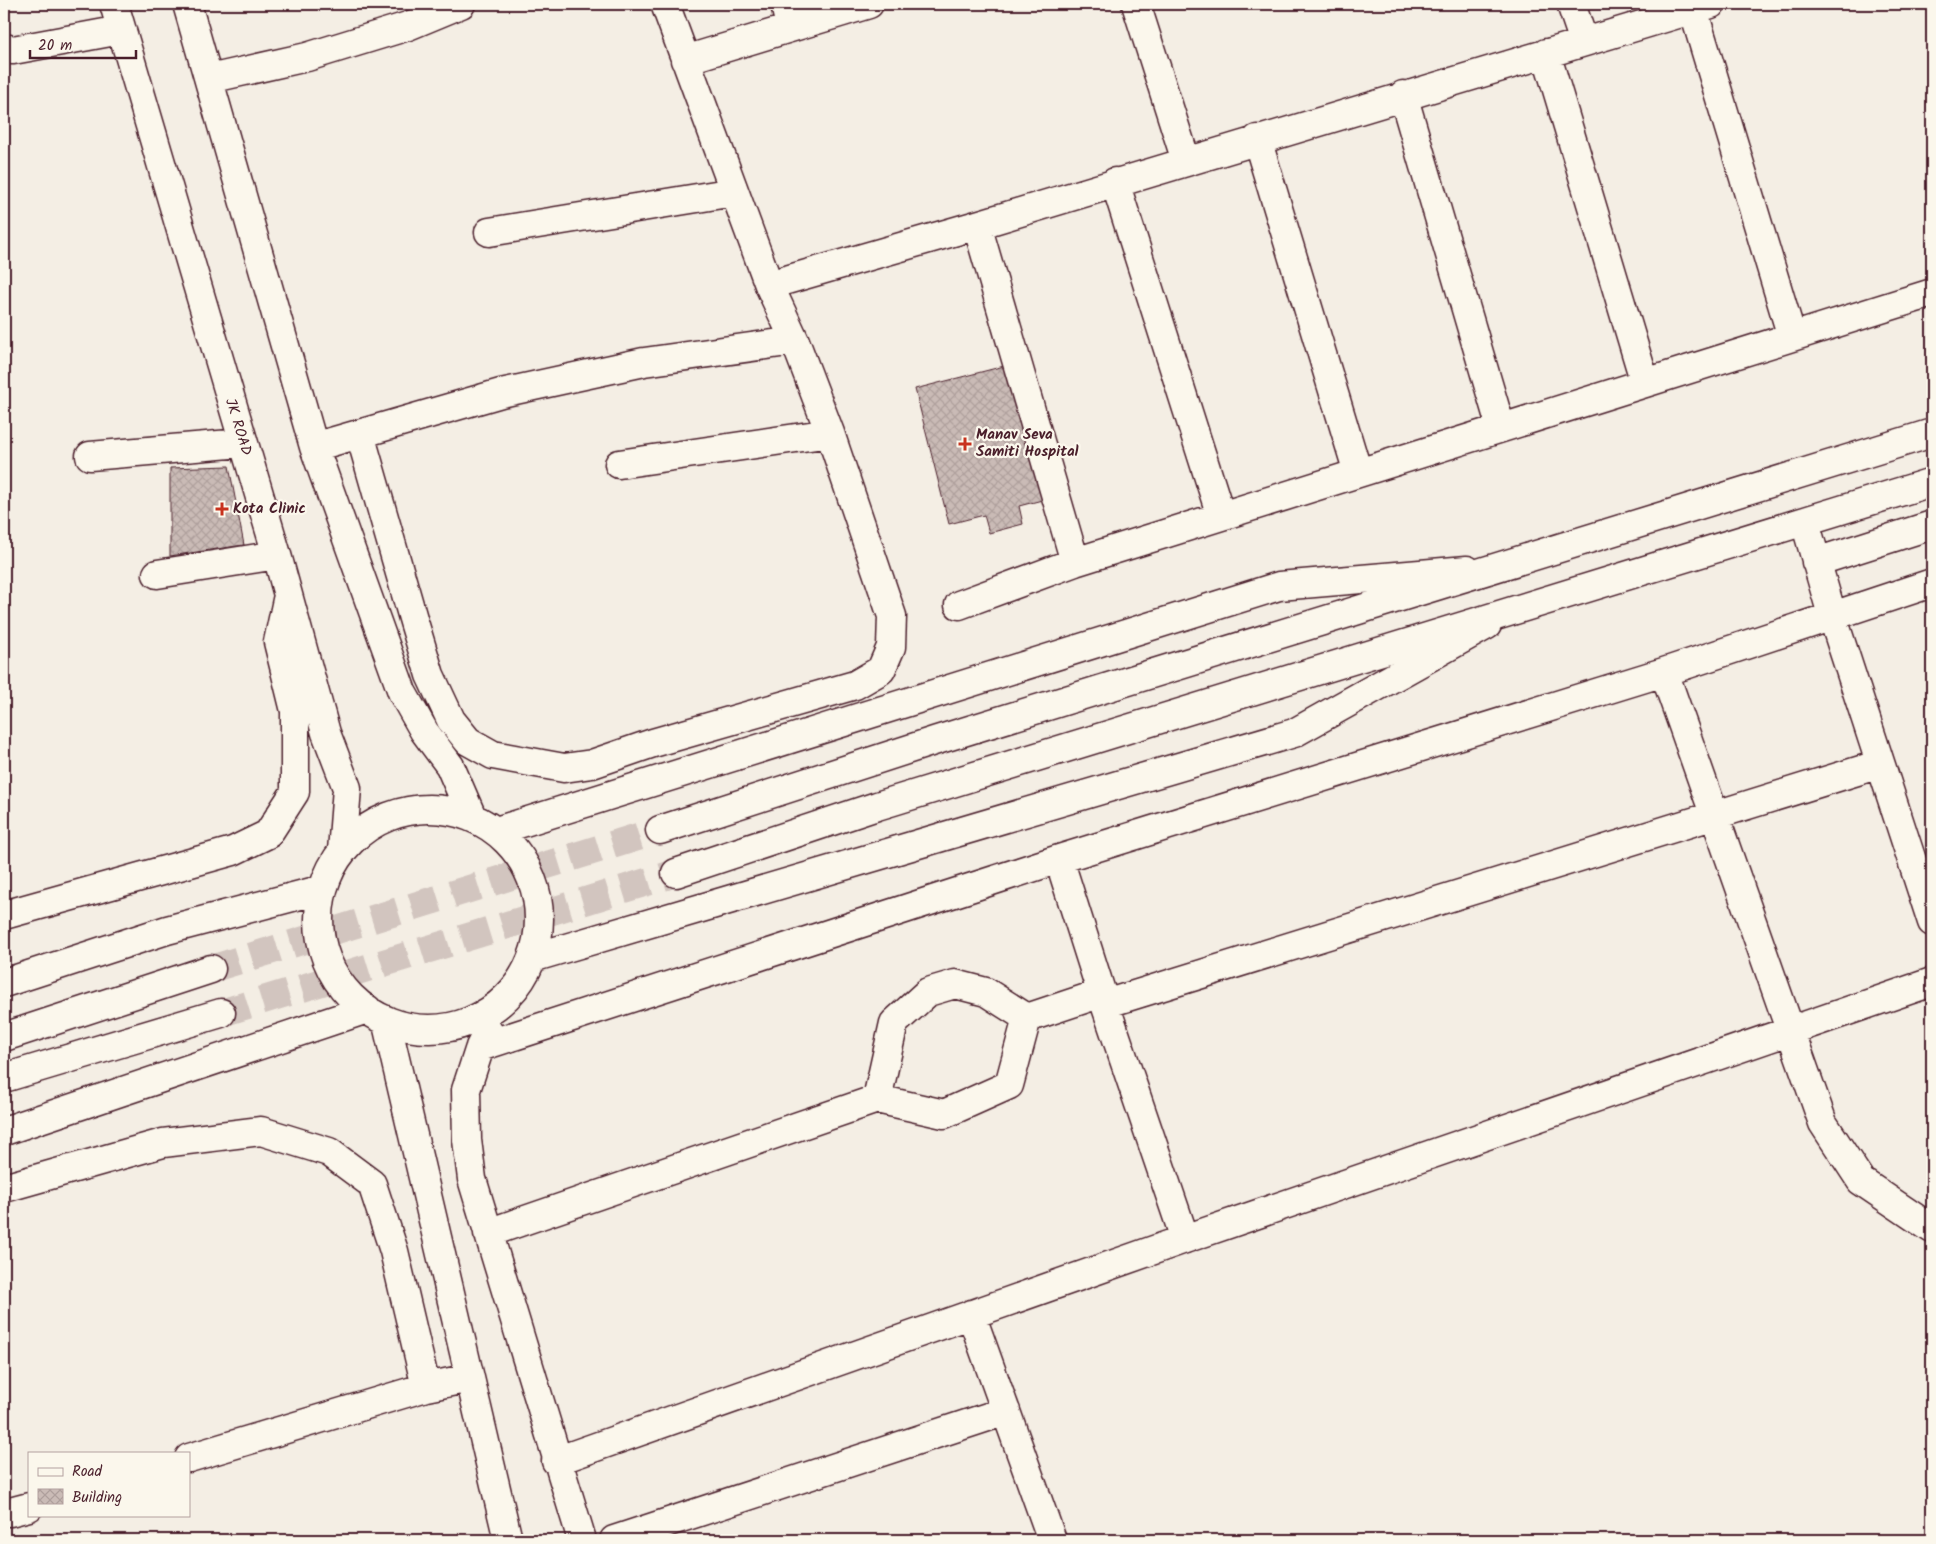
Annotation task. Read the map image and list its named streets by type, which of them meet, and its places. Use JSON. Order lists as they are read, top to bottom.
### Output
{
  "streets": {
    "street": ["JK ROAD"]
  },
  "places": {
    "health": ["Manav Seva Samiti Hospital", "Kota Clinic"]
  },
  "legend": ["Road", "Building"],
  "scale_bar": "20 m"
}
